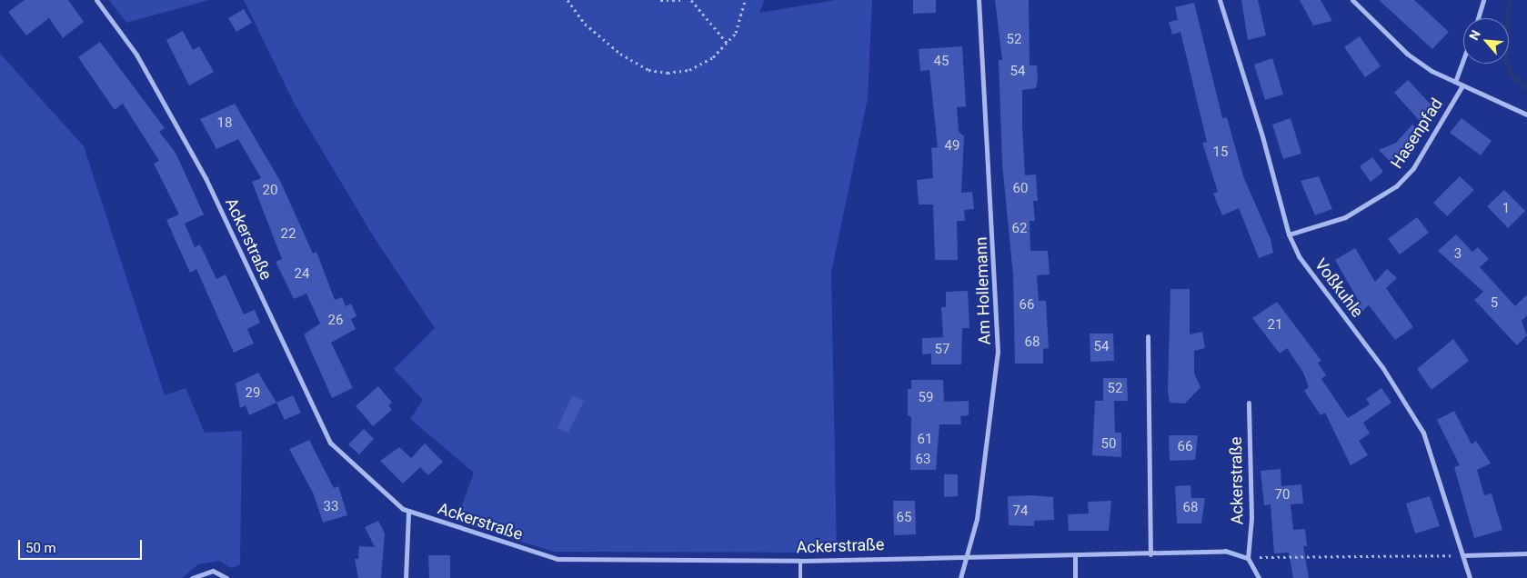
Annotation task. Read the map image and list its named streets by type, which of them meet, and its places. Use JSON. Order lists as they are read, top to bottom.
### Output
{
  "streets": {
    "street": [
      "Hasenpfad",
      "Ackerstraße",
      "Voßkuhle",
      "Am Hollemann"
    ]
  },
  "crossings": [
    ["Hasenpfad", "Voßkuhle"],
    ["Ackerstraße", "Am Hollemann"]
  ],
  "house_numbers": [
    "52",
    "45",
    "54",
    "18",
    "49",
    "15",
    "60",
    "20",
    "1",
    "62",
    "22",
    "3",
    "24",
    "5",
    "66",
    "26",
    "21",
    "68",
    "54",
    "57",
    "52",
    "29",
    "59",
    "61",
    "50",
    "66",
    "63",
    "70",
    "33",
    "68",
    "74",
    "65"
  ],
  "scale_bar": "50 m",
  "north": "top left"
}
